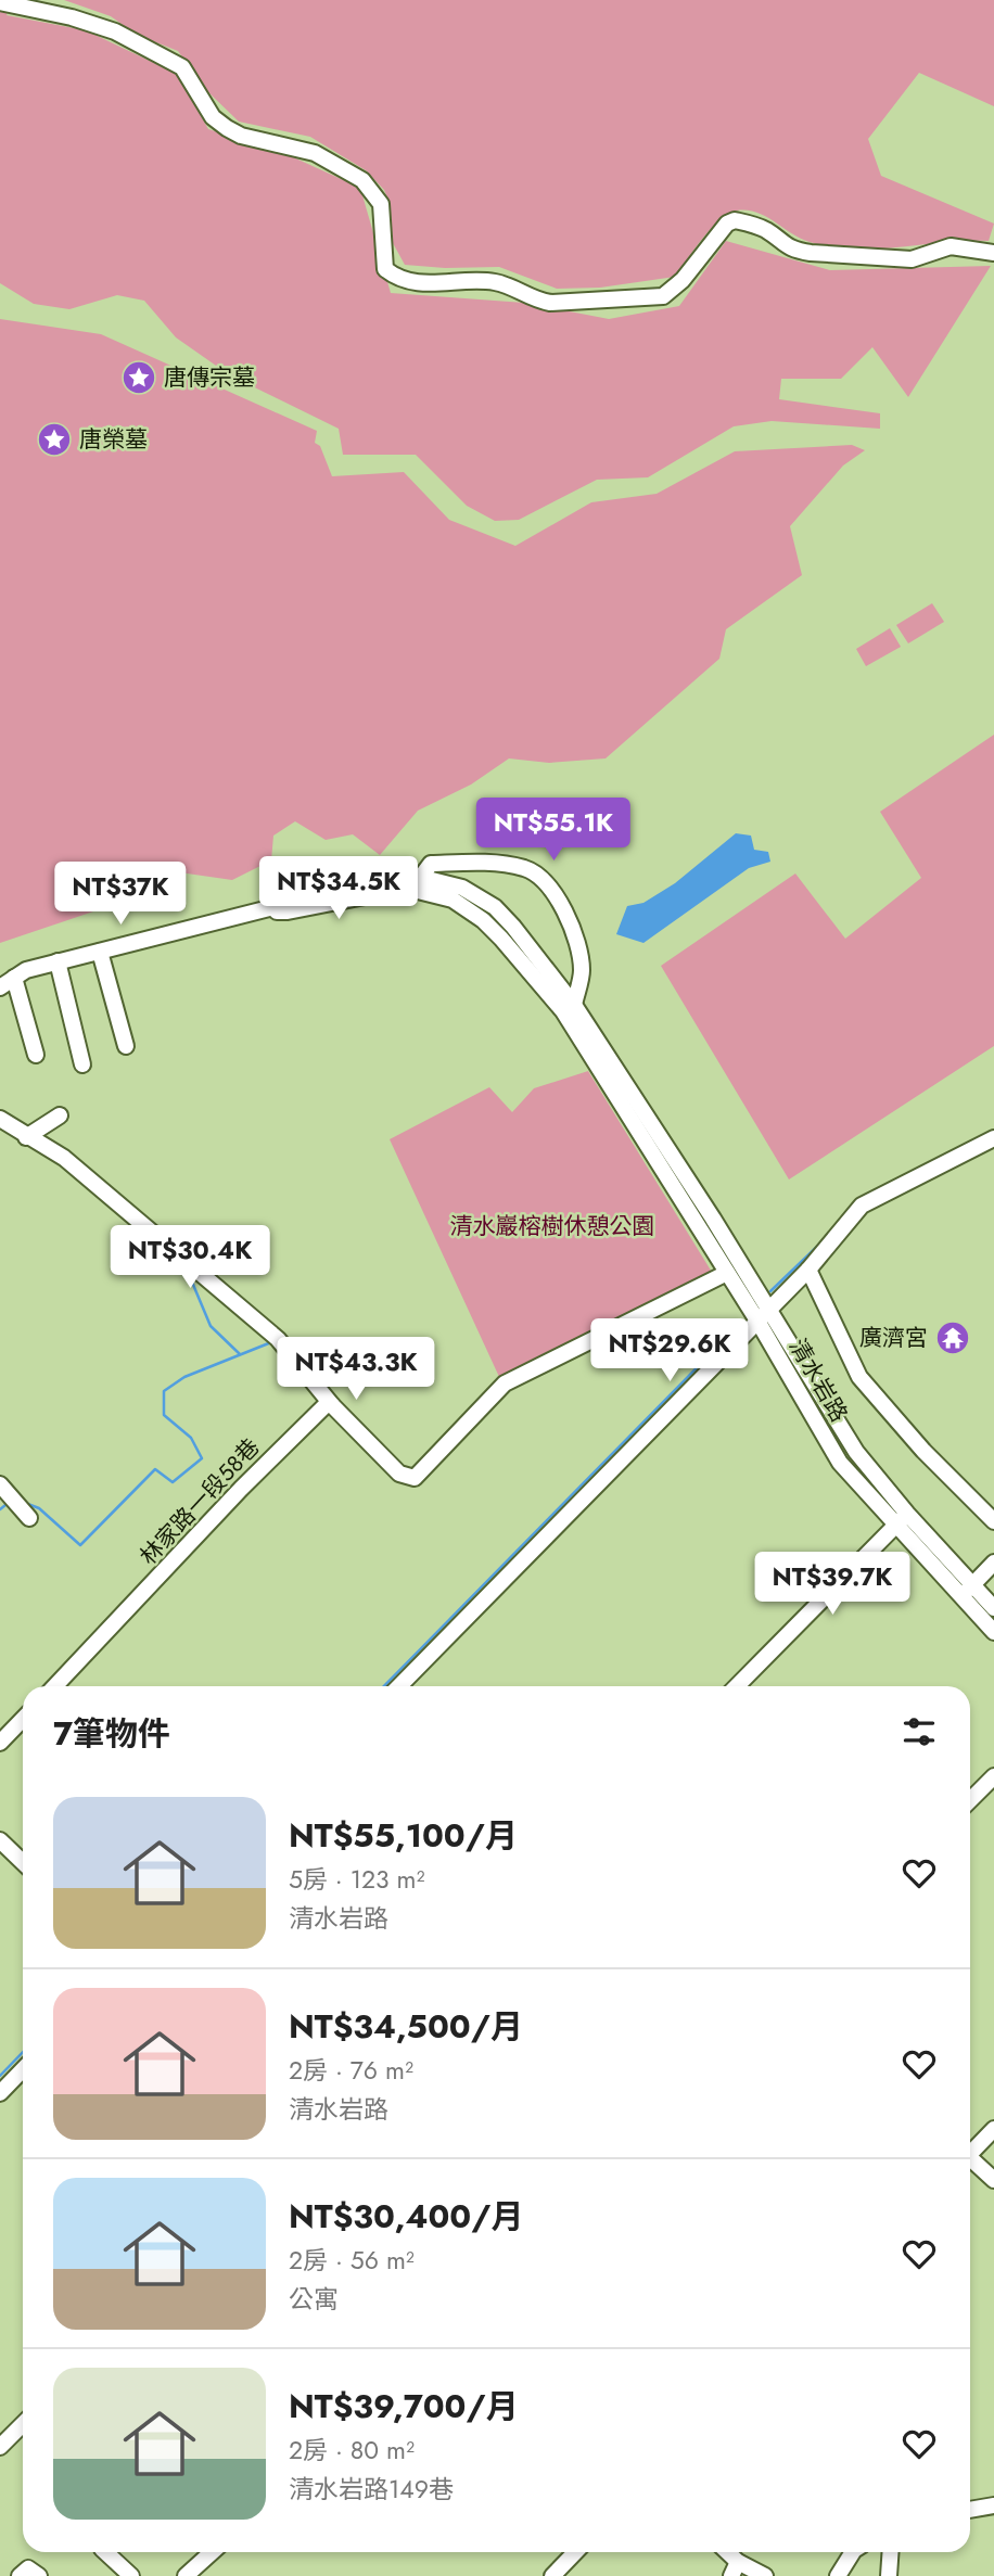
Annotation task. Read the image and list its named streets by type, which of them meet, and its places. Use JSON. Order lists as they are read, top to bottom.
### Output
{
  "streets": {
    "street": ["清水岩路", "林家路一段58巷"]
  },
  "parks": ["清水巖榕樹休憩公園"],
  "places": {
    "place": ["唐傳宗墓", "唐榮墓"],
    "temple": ["廣濟宮"]
  },
  "page": {
    "price": [
      "NT$55.1K",
      "NT$34.5K",
      "NT$37K",
      "NT$30.4K",
      "NT$29.6K",
      "NT$43.3K",
      "NT$39.7K"
    ],
    "heading": "7筆物件",
    "list": [
      {
        "name": "NT$55,100/月",
        "note": "5房 · 123 m² · 清水岩路"
      },
      {
        "name": "NT$34,500/月",
        "note": "2房 · 76 m² · 清水岩路"
      },
      {
        "name": "NT$30,400/月",
        "note": "2房 · 56 m² · 公寓"
      },
      {
        "name": "NT$39,700/月",
        "note": "2房 · 80 m² · 清水岩路149巷"
      }
    ]
  }
}
